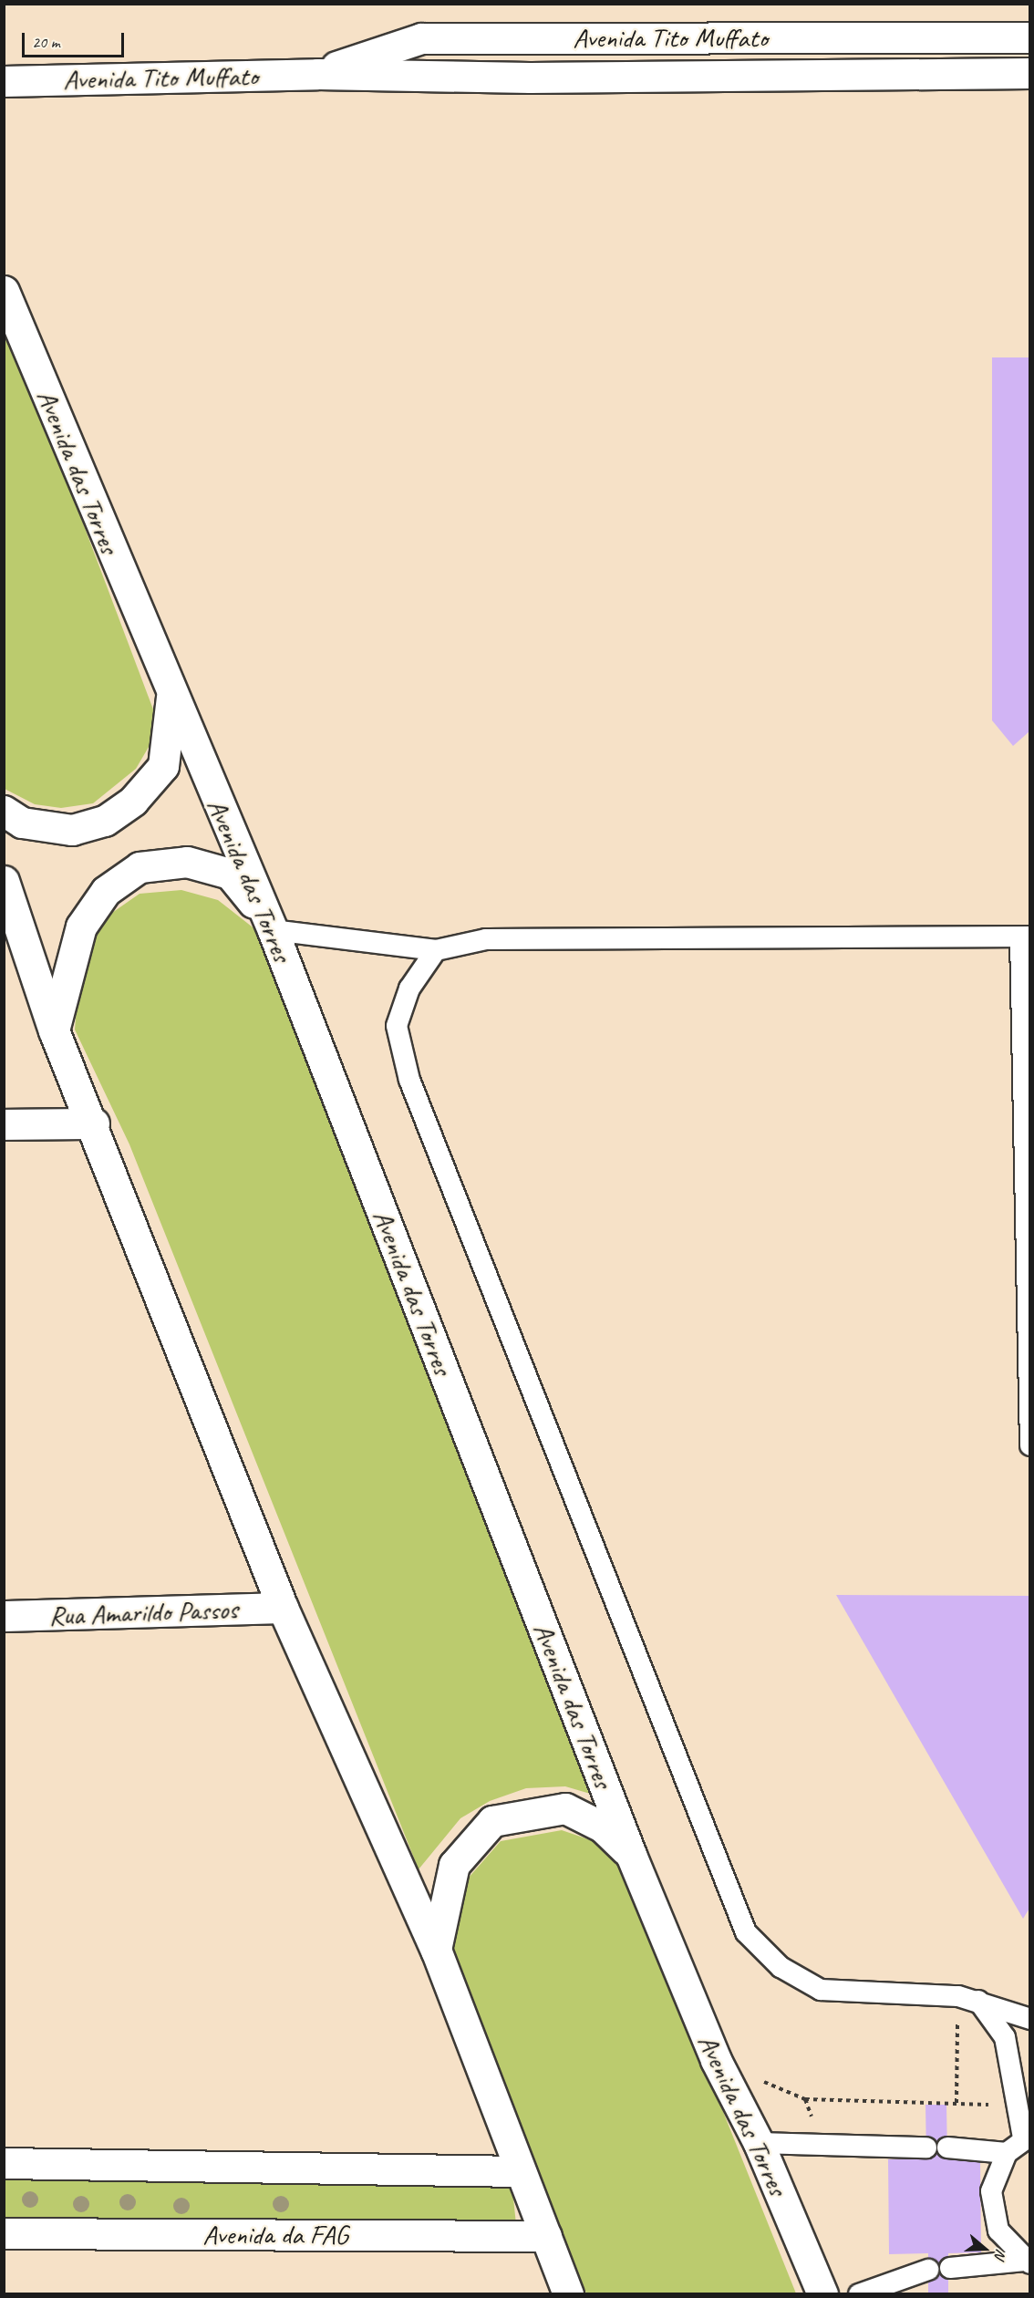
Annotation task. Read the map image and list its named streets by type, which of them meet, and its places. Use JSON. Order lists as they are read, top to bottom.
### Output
{
  "streets": {
    "main road": [
      "Avenida Tito Muffato",
      "Avenida das Torres",
      "Rua Amarildo Passos",
      "Avenida da FAG"
    ]
  },
  "scale_bar": "20 m",
  "north": "right"
}
